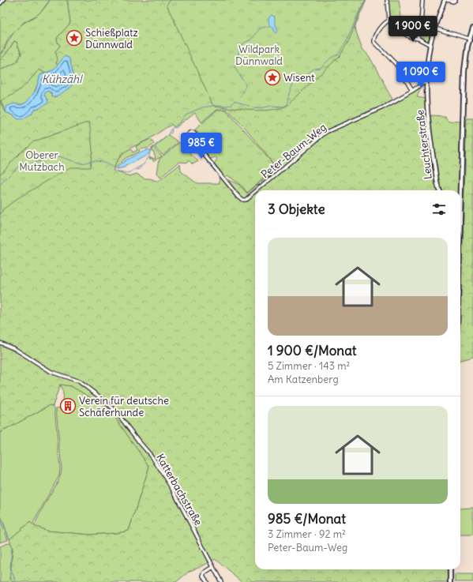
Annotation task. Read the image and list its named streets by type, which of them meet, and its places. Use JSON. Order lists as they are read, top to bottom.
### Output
{
  "streets": {
    "street": ["Leuchterstraße", "Peter-Baum-Weg", "Katterbachstraße"]
  },
  "crossings": [
    ["Leuchterstraße", "Peter-Baum-Weg"]
  ],
  "water": ["Kühzähl"],
  "parks": ["Wildpark Dünnwald", "Oberer Mutzbach"],
  "places": {
    "place": ["Schießplatz Dünnwald", "Wisent"],
    "building": ["Verein für deutsche Schäferhunde"]
  },
  "page": {
    "price": ["1 900 €", "1 090 €", "985 €"],
    "heading": "3 Objekte",
    "list": [
      {
        "name": "1 900 €/Monat",
        "note": "5 Zimmer · 143 m² · Am Katzenberg"
      },
      {
        "name": "985 €/Monat",
        "note": "3 Zimmer · 92 m² · Peter-Baum-Weg"
      }
    ]
  }
}
